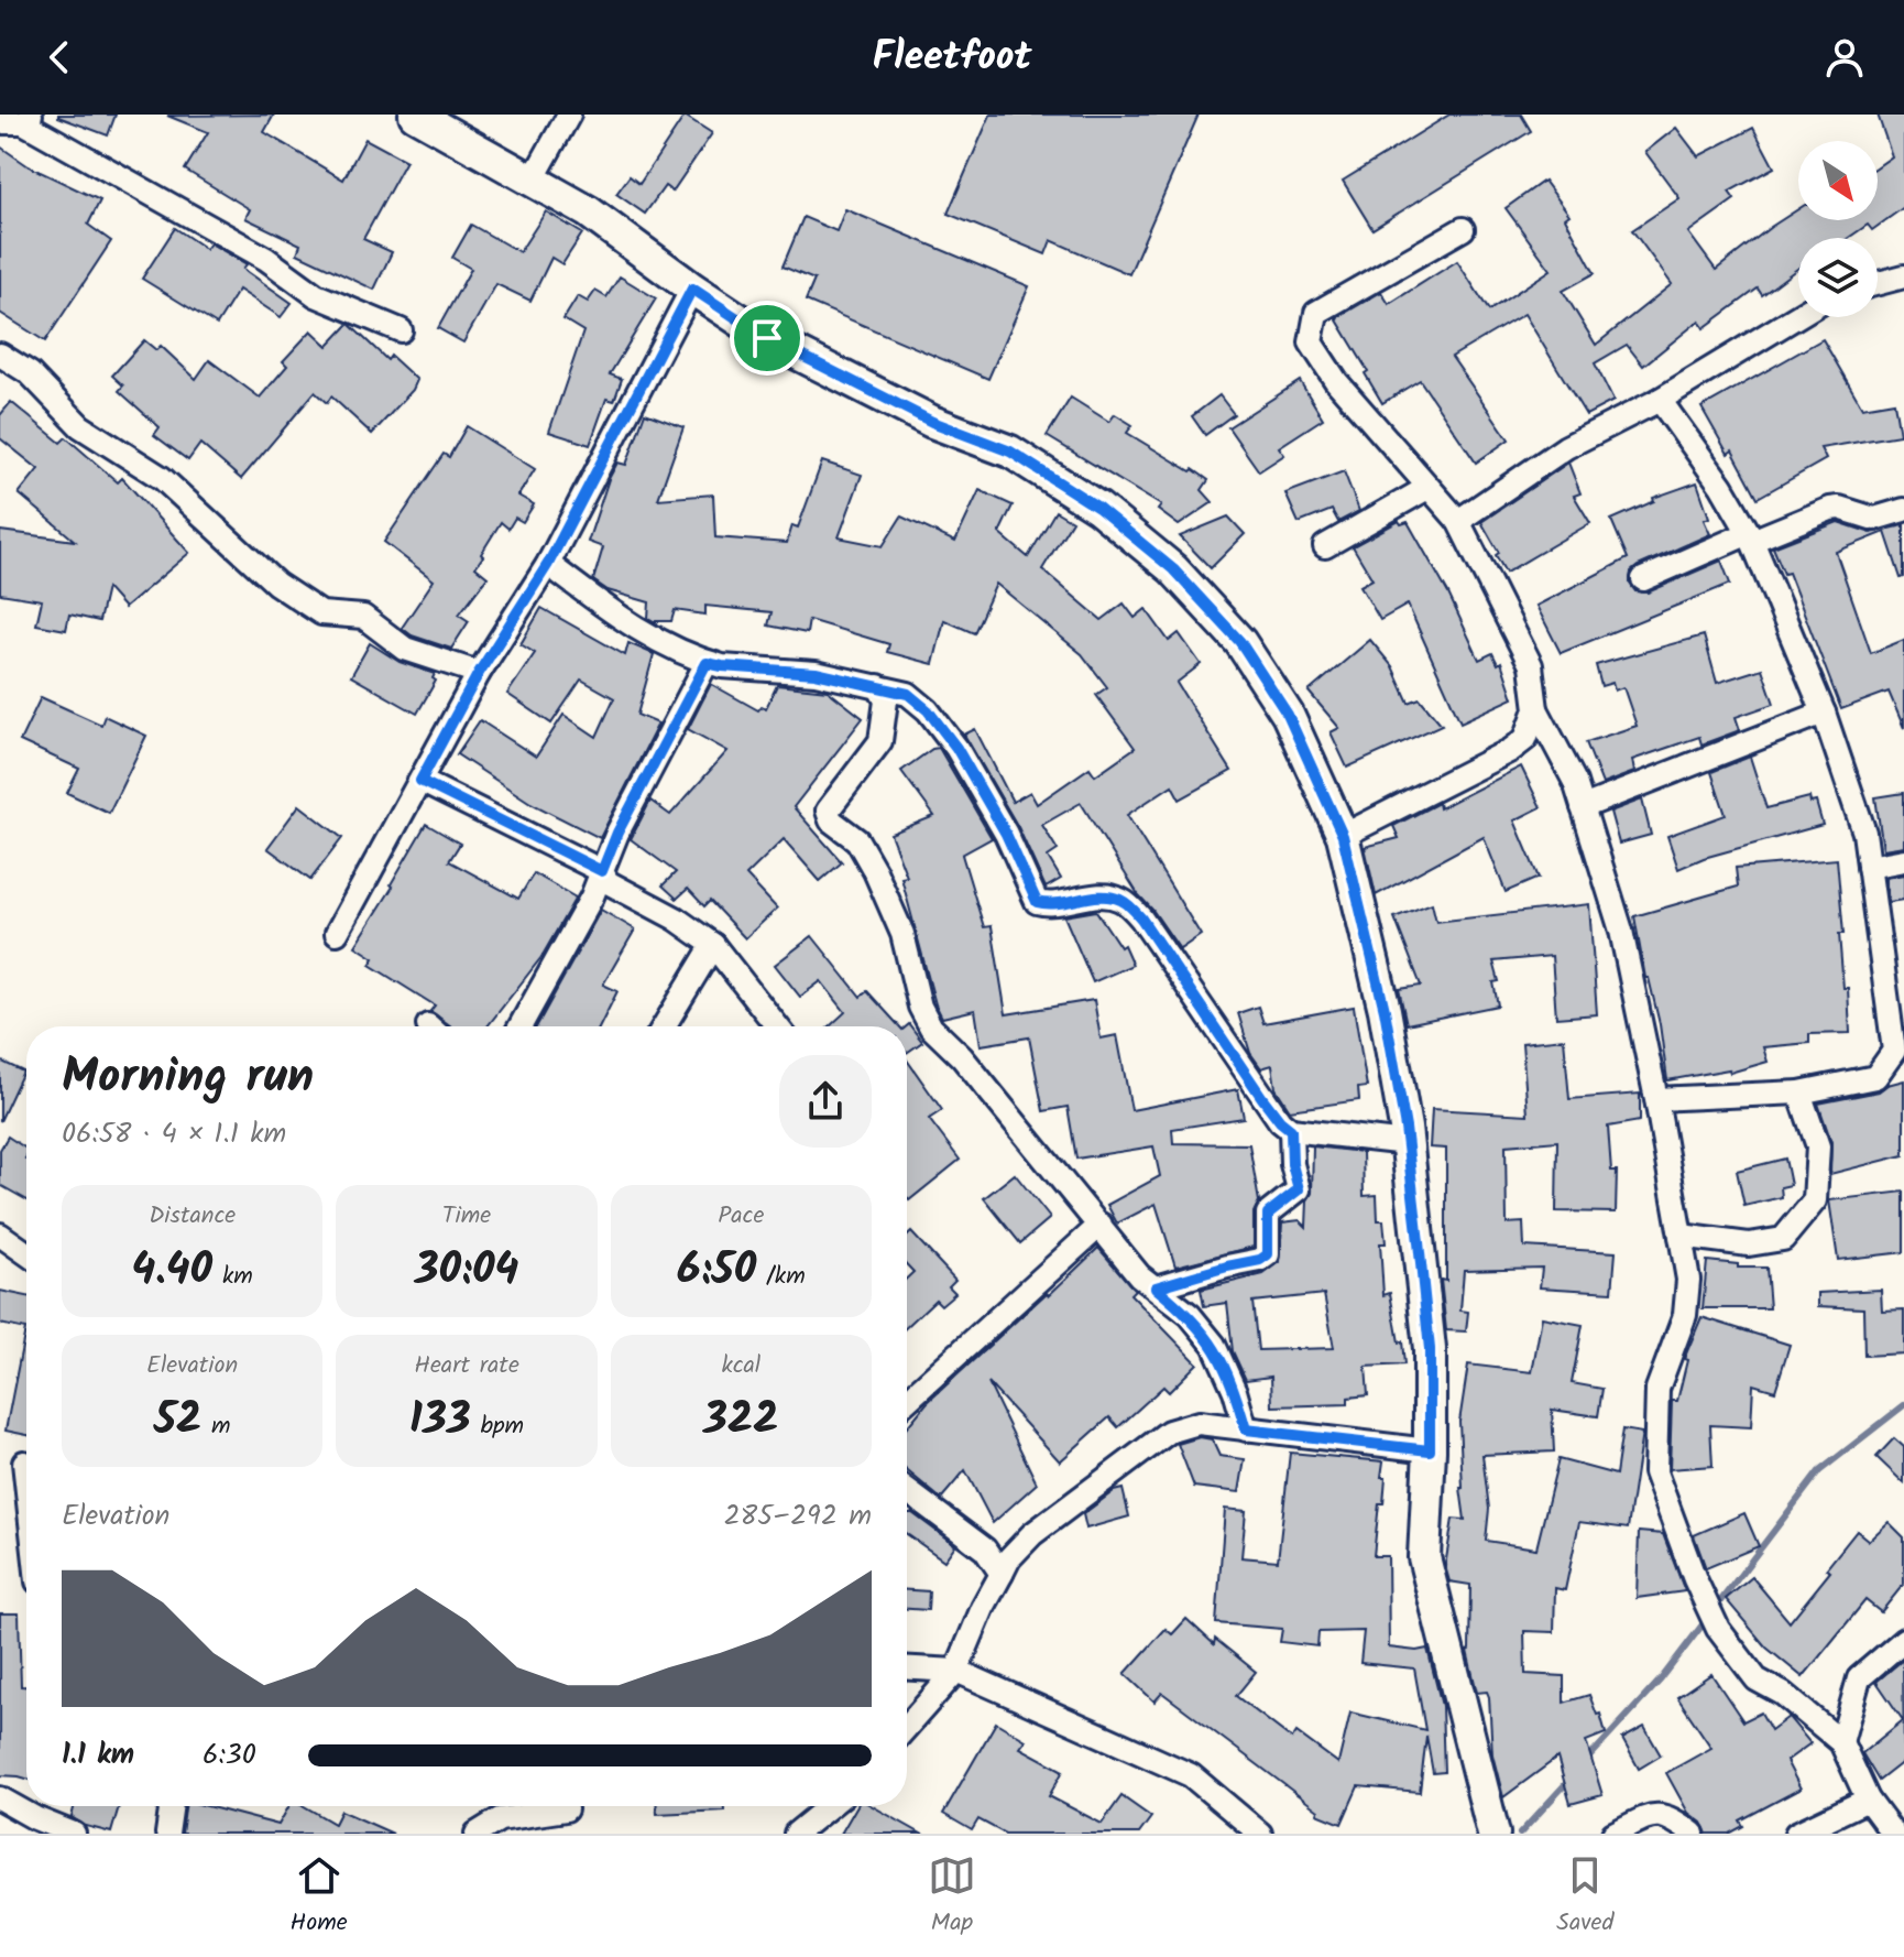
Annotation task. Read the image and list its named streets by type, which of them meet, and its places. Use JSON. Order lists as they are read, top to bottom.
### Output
{
  "north": "bottom right",
  "page": {
    "header": "Fleetfoot",
    "heading": ["Morning run", "06:58 · 4 × 1.1 km"],
    "stats": [
      ["Distance", "4.40 km"],
      ["Time", "30:04"],
      ["Pace", "6:50 /km"],
      ["Elevation", "52 m"],
      ["Heart rate", "133 bpm"],
      ["kcal", "322"]
    ],
    "chart": ["Elevation", "285–292 m"],
    "list": [
      {
        "name": "1.1 km",
        "note": "6:30"
      }
    ],
    "tabs": ["Home", "Map", "Saved"]
  }
}
